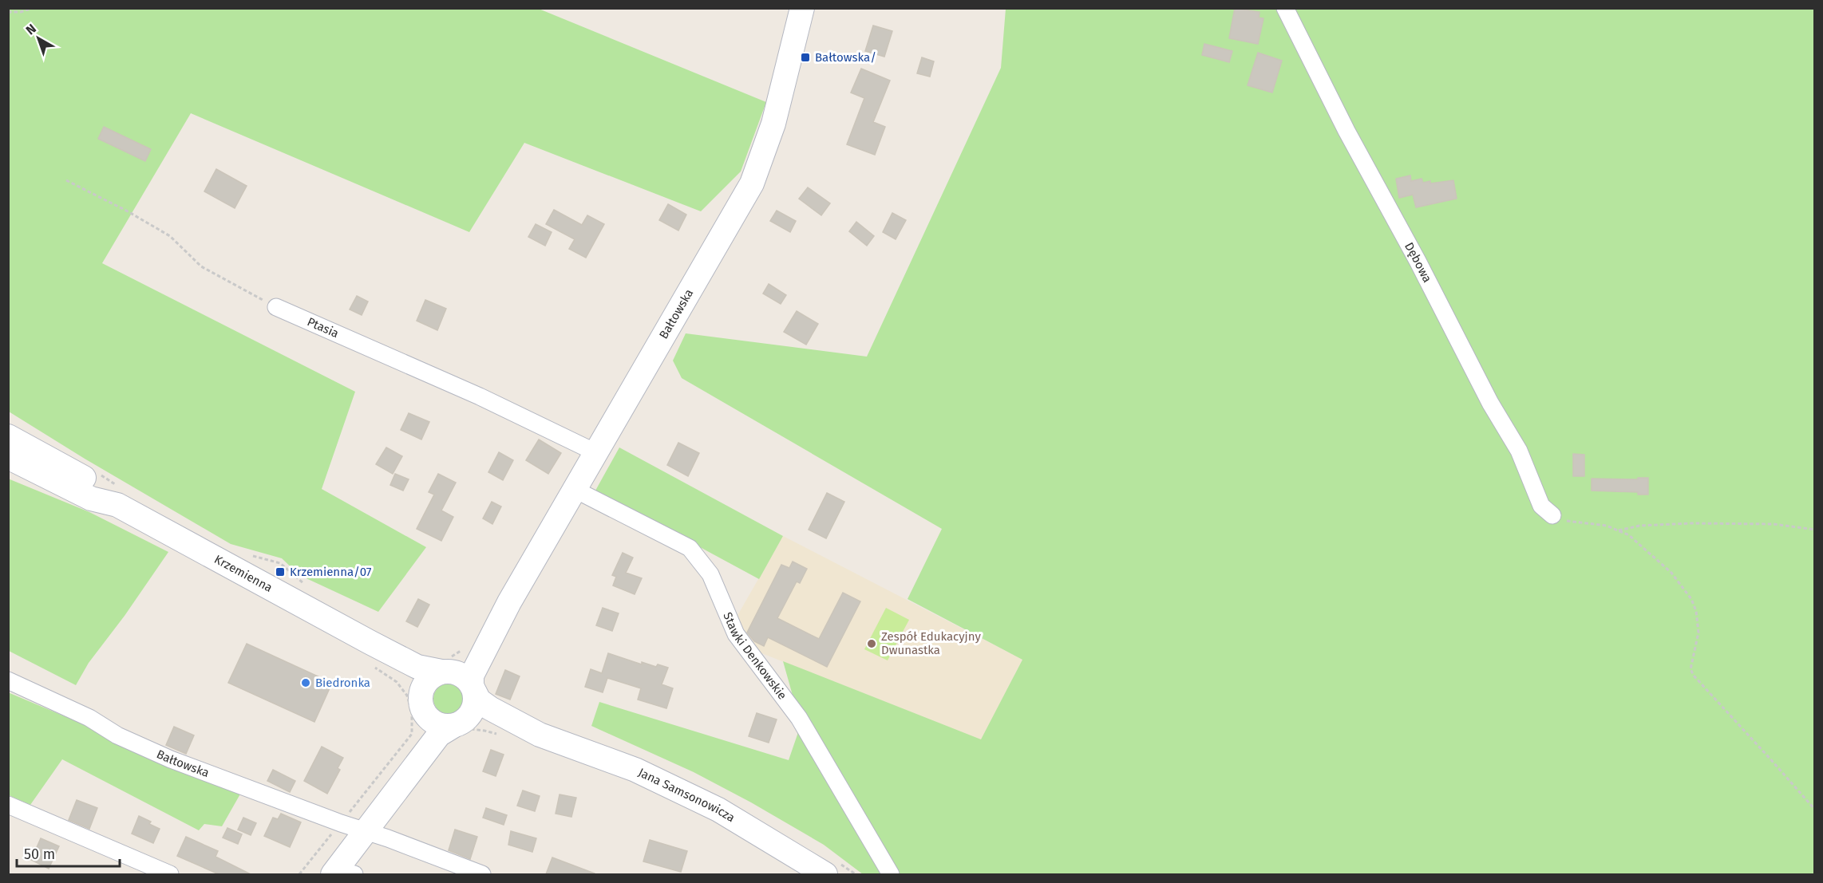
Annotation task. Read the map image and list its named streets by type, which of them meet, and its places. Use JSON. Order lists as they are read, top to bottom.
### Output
{
  "streets": {
    "main road": ["Bałtowska", "Krzemienna", "Jana Samsonowicza"],
    "street": ["Dębowa", "Ptasia", "Stawki Denkowskie"]
  },
  "crossings": [
    ["Bałtowska", "Ptasia"],
    ["Bałtowska", "Krzemienna"],
    ["Bałtowska", "Stawki Denkowskie"],
    ["Bałtowska", "Jana Samsonowicza"],
    ["Krzemienna", "Jana Samsonowicza"]
  ],
  "places": {
    "transit": ["Bałtowska/", "Krzemienna/07"],
    "other": ["Zespół Edukacyjny Dwunastka", "Biedronka"]
  },
  "scale_bar": "50 m",
  "north": "top left"
}
